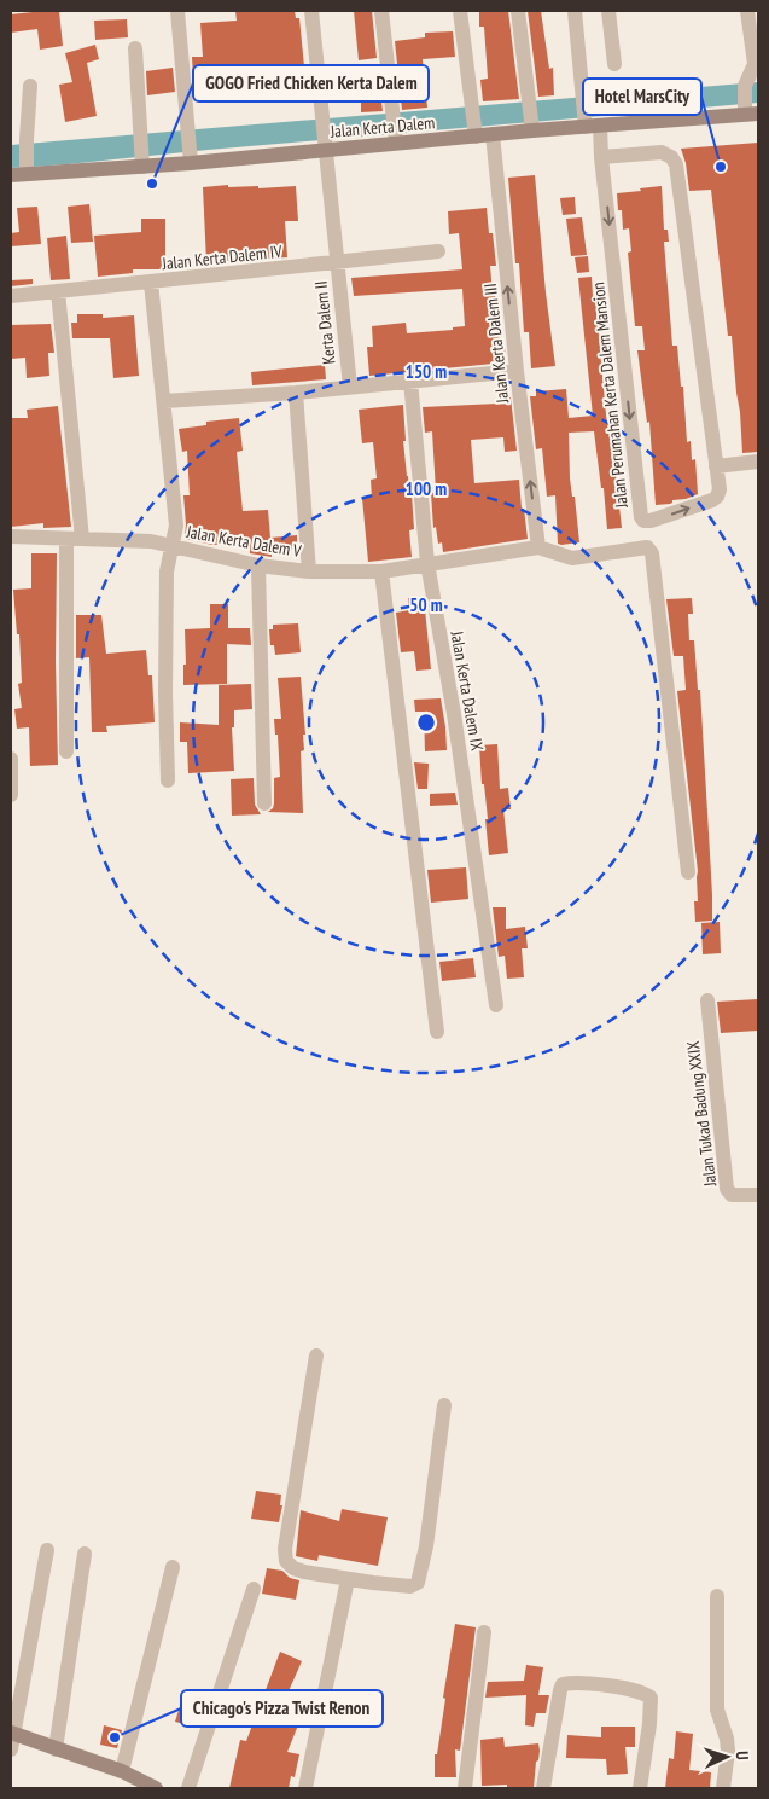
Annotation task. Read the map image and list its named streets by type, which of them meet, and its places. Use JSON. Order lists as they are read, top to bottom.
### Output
{
  "streets": {
    "street": [
      "Jalan Kerta Dalem",
      "Jalan Kerta Dalem IV",
      "Kerta Dalem II",
      "Jalan Kerta Dalem III",
      "Jalan Perumahan Kerta Dalem Mansion",
      "Jalan Kerta Dalem V",
      "Jalan Kerta Dalem IX",
      "Jalan Tukad Badung XXIX"
    ]
  },
  "crossings": [
    ["Jalan Kerta Dalem", "Kerta Dalem II"],
    ["Jalan Kerta Dalem", "Jalan Kerta Dalem III"],
    ["Jalan Kerta Dalem", "Jalan Perumahan Kerta Dalem Mansion"],
    ["Jalan Kerta Dalem IV", "Kerta Dalem II"],
    ["Jalan Kerta Dalem III", "Jalan Kerta Dalem V"],
    ["Jalan Kerta Dalem V", "Jalan Kerta Dalem IX"]
  ],
  "one_way": ["Jalan Kerta Dalem III"],
  "places": ["Hotel MarsCity", "GOGO Fried Chicken Kerta Dalem", "Chicago's Pizza Twist Renon"],
  "north": "right",
  "rings": ["150 m", "100 m", "50 m"]
}
